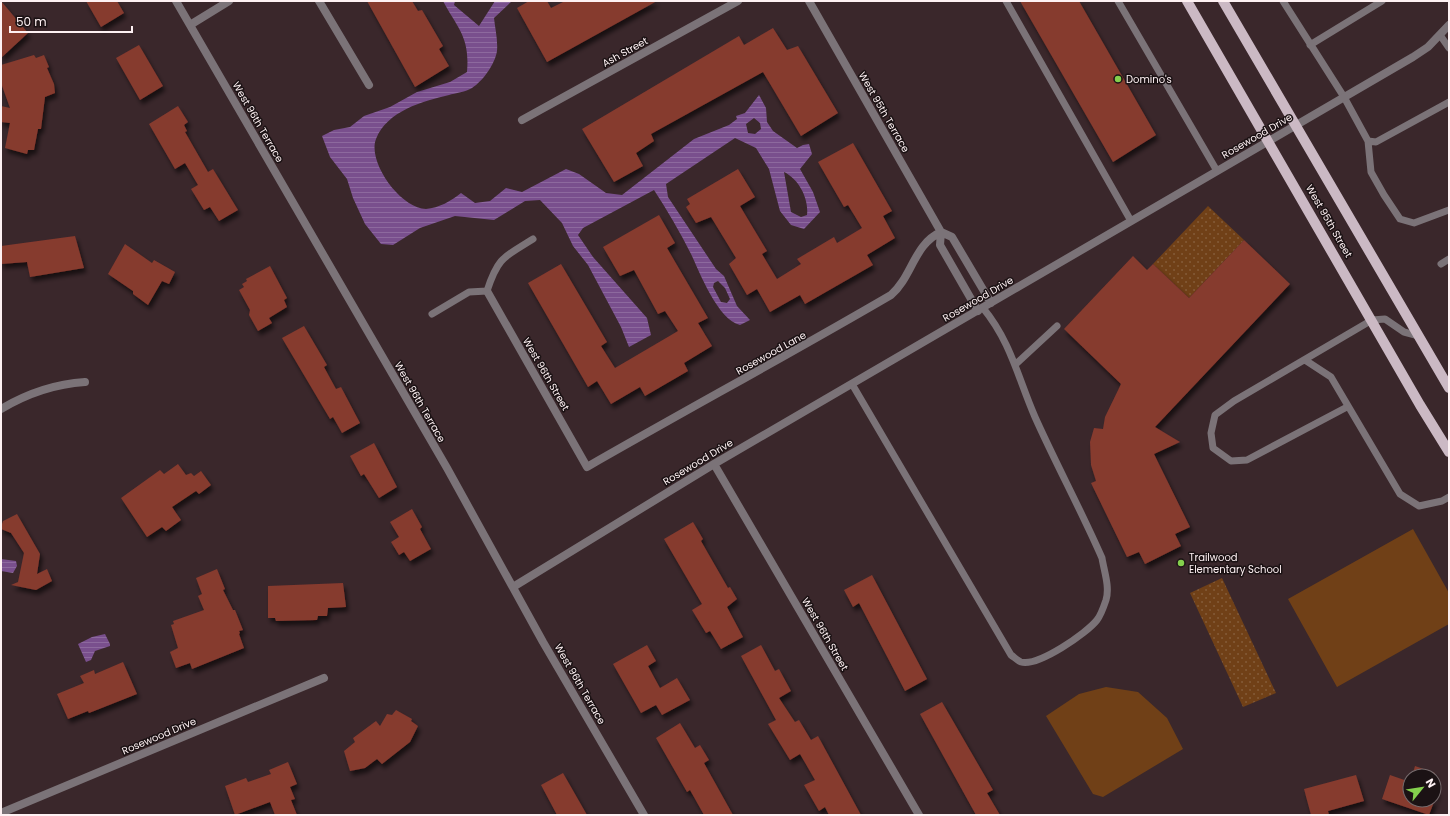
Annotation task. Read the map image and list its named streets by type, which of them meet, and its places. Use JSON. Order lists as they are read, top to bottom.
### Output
{
  "streets": {
    "main road": ["West 95th Street"],
    "street": [
      "Ash Street",
      "West 95th Terrace",
      "West 96th Terrace",
      "Rosewood Drive",
      "Rosewood Lane",
      "West 96th Street"
    ]
  },
  "crossings": [
    ["West 95th Terrace", "Rosewood Drive"],
    ["West 95th Terrace", "Rosewood Lane"],
    ["West 96th Terrace", "Rosewood Drive"],
    ["Rosewood Drive", "West 95th Street"],
    ["Rosewood Drive", "West 96th Street"],
    ["Rosewood Lane", "West 96th Street"]
  ],
  "places": ["Domino's", "Trailwood Elementary School"],
  "scale_bar": "50 m",
  "north": "top right"
}
